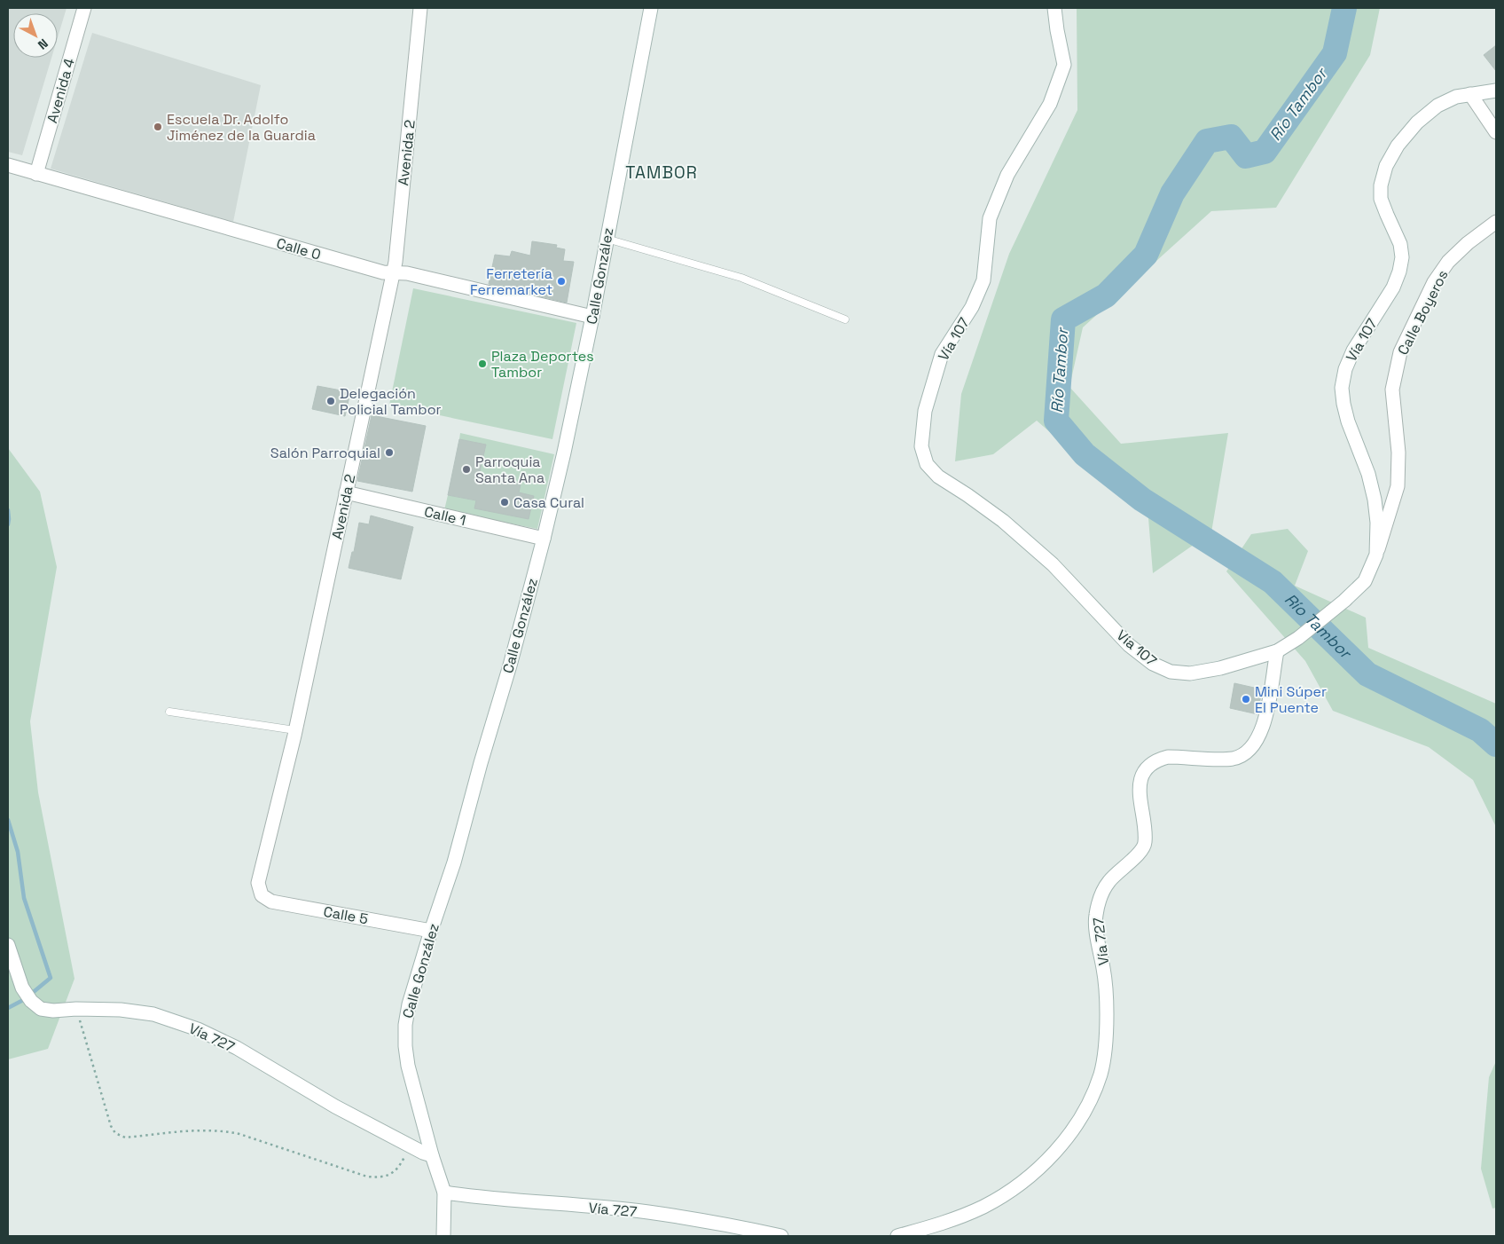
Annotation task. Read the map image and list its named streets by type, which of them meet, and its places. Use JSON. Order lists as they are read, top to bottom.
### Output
{
  "streets": {
    "street": [
      "Avenida 4",
      "Avenida 2",
      "Calle 0",
      "Calle González",
      "Calle Boyeros",
      "Vía 107",
      "Calle 1",
      "Calle 5",
      "Vía 727"
    ]
  },
  "crossings": [
    ["Avenida 4", "Calle 0"],
    ["Avenida 2", "Calle 0"],
    ["Avenida 2", "Calle 1"],
    ["Avenida 2", "Calle 5"],
    ["Calle 0", "Calle González"],
    ["Calle González", "Calle 1"],
    ["Calle González", "Calle 5"],
    ["Calle González", "Vía 727"],
    ["Calle Boyeros", "Vía 107"],
    ["Vía 107", "Vía 727"]
  ],
  "districts": ["TAMBOR"],
  "water": ["Río Tambor"],
  "places": [
    "Escuela Dr. Adolfo Jiménez de la Guardia",
    "Ferretería Ferremarket",
    "Plaza Deportes Tambor",
    "Delegación Policial Tambor",
    "Salón Parroquial",
    "Parroquia Santa Ana",
    "Casa Cural",
    "Mini Súper El Puente"
  ],
  "north": "bottom right"
}
